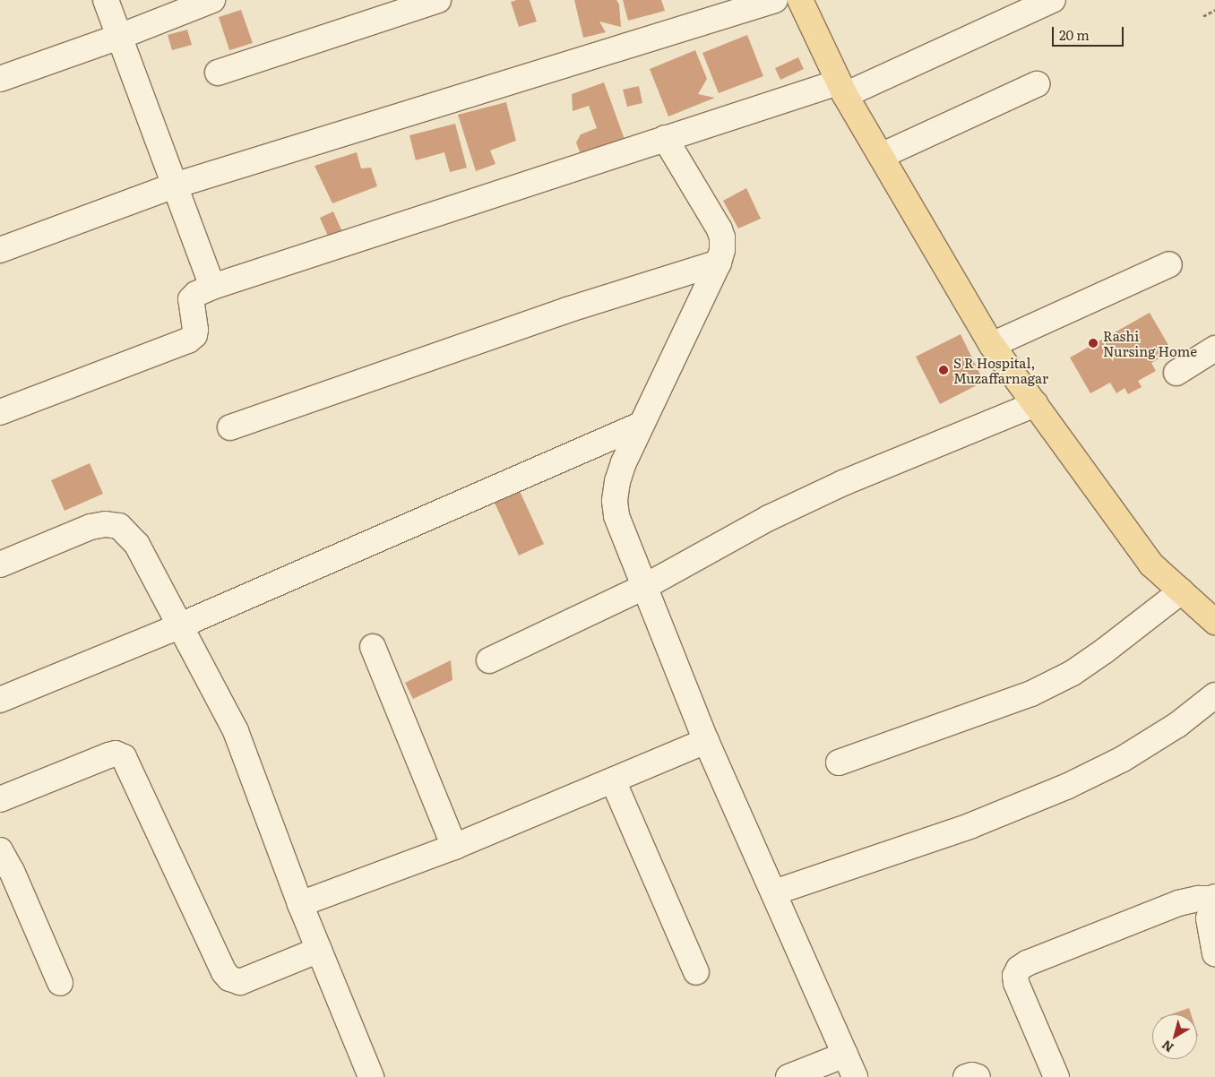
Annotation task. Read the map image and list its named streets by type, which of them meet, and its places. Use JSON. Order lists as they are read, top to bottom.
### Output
{
  "places": ["Rashi Nursing Home", "S R Hospital, Muzaffarnagar"],
  "scale_bar": "20 m",
  "north": "bottom left"
}
